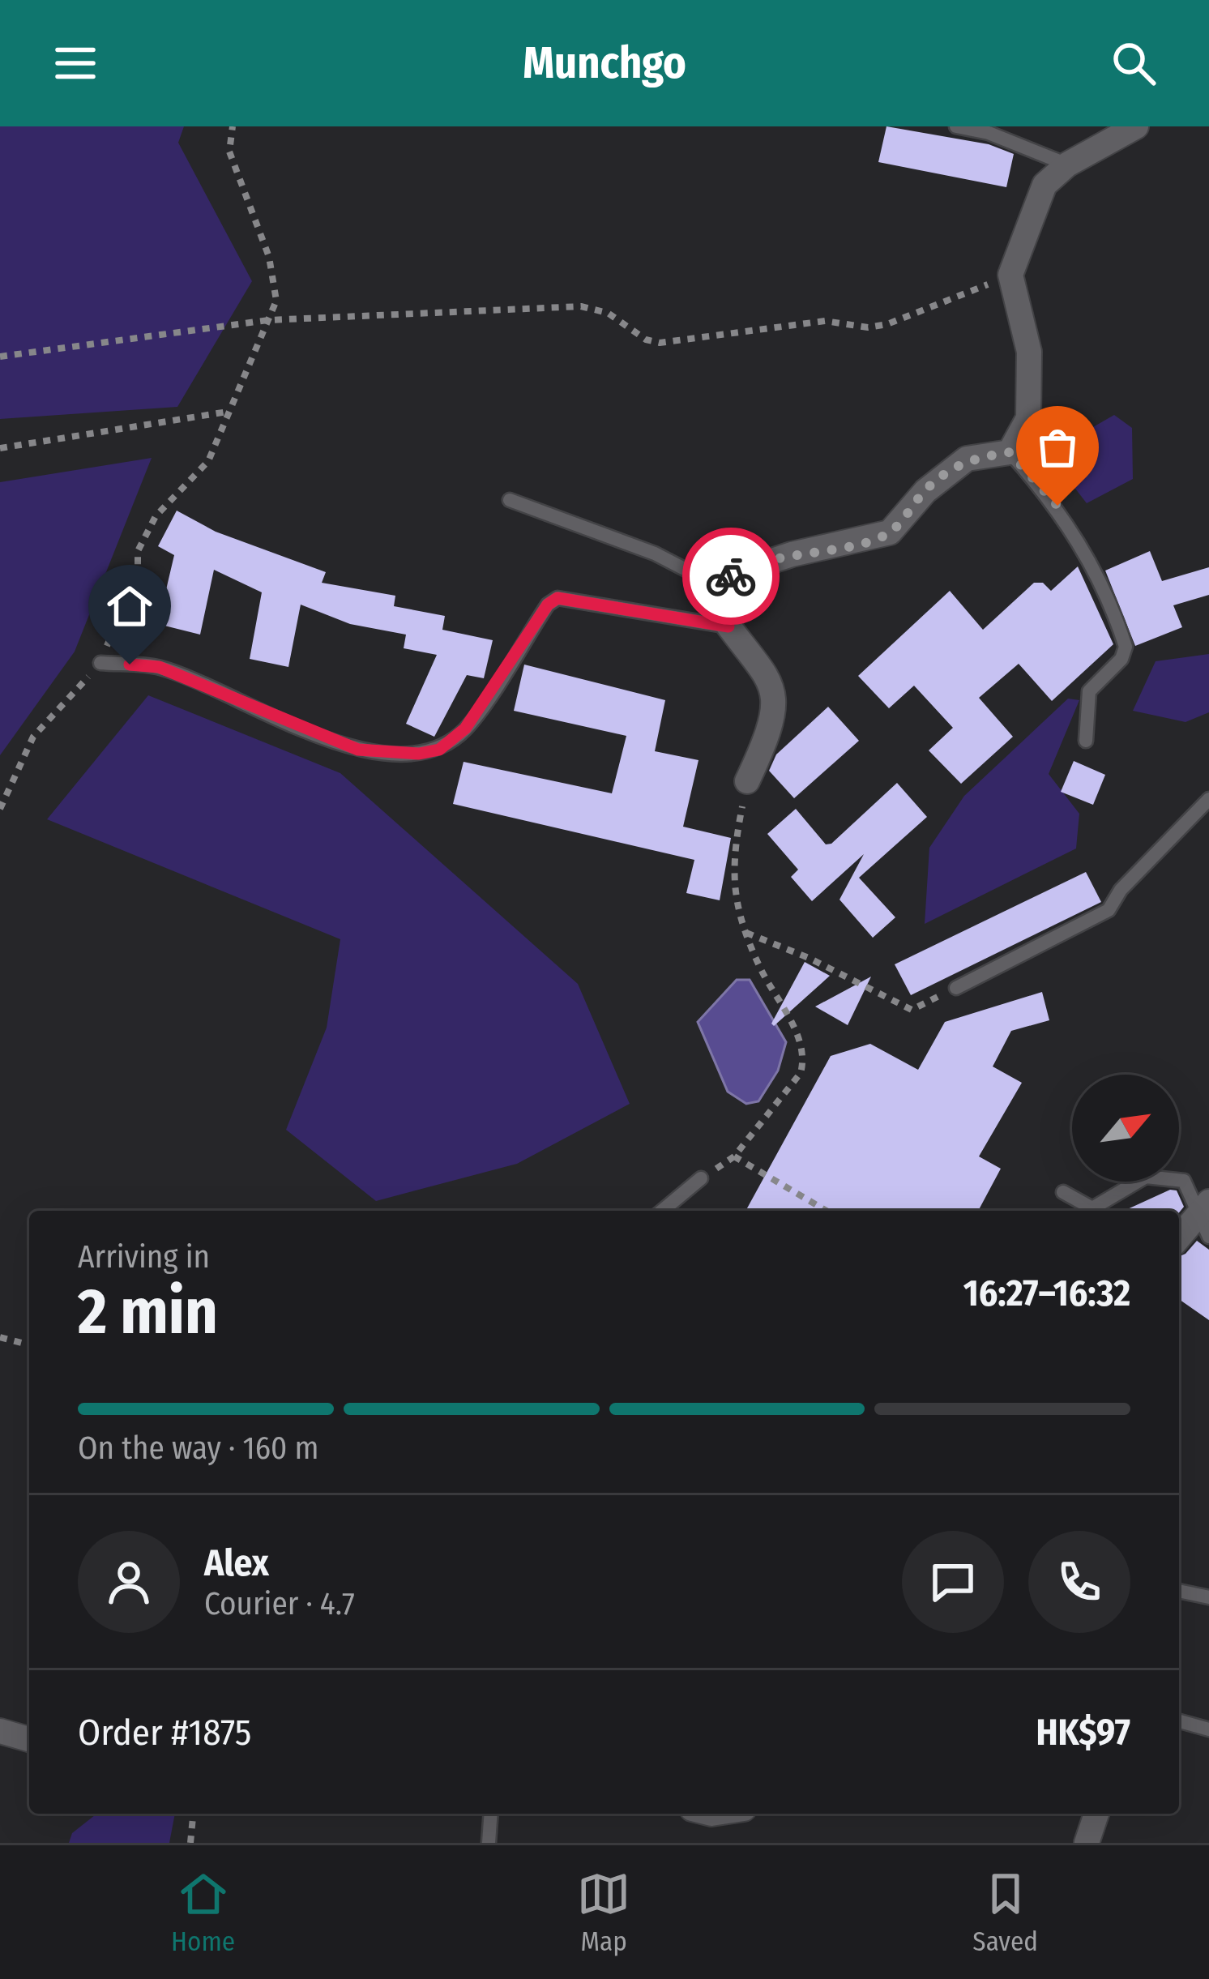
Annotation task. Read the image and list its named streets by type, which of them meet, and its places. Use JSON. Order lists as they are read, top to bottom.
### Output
{
  "north": "top right",
  "page": {
    "header": "Munchgo",
    "heading": ["2 min", "Arriving in", "16:27–16:32"],
    "panel": [
      "Alex",
      "Courier · 4.7",
      "Order #1875",
      "HK$97"
    ],
    "bar": "On the way · 160 m",
    "tabs": ["Home", "Map", "Saved"]
  }
}
